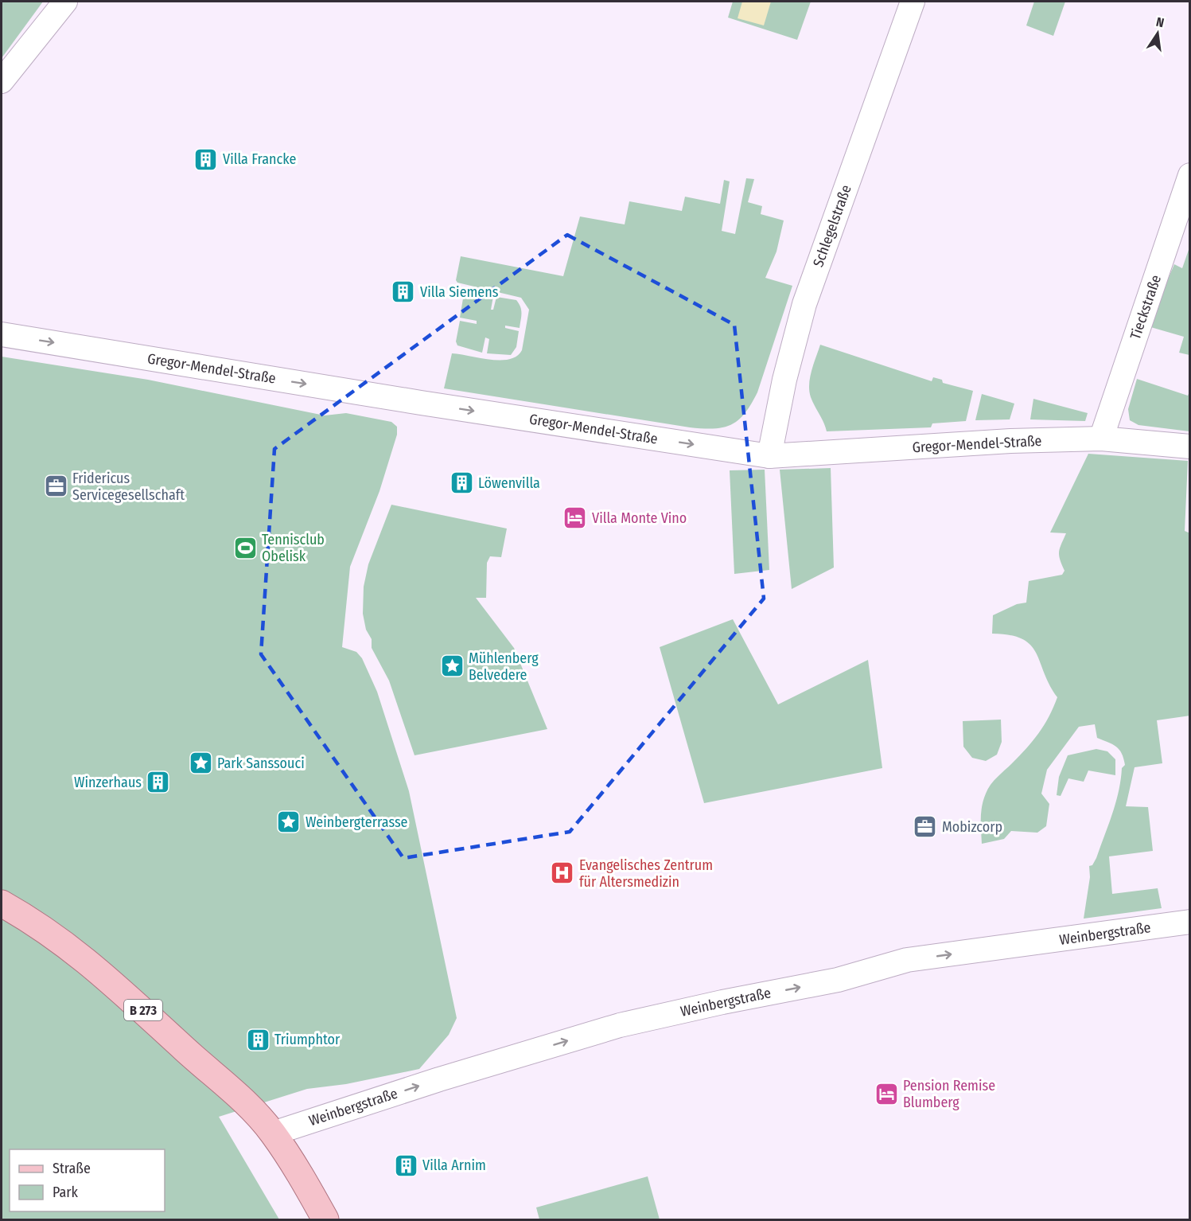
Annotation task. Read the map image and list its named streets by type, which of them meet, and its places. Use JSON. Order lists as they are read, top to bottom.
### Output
{
  "streets": {
    "main road": ["B 273"],
    "street": [
      "Schlegelstraße",
      "Tieckstraße",
      "Gregor-Mendel-Straße",
      "Weinbergstraße"
    ]
  },
  "crossings": [
    ["Schlegelstraße", "Gregor-Mendel-Straße"],
    ["Tieckstraße", "Gregor-Mendel-Straße"],
    ["Weinbergstraße", "B 273"]
  ],
  "one_way": ["Gregor-Mendel-Straße", "Weinbergstraße"],
  "places": {
    "building": [
      "Villa Francke",
      "Villa Siemens",
      "Löwenvilla",
      "Winzerhaus",
      "Triumphtor",
      "Villa Arnim"
    ],
    "office": ["Fridericus Servicegesellschaft", "Mobizcorp"],
    "hotel": ["Villa Monte Vino", "Pension Remise Blumberg"],
    "sports": ["Tennisclub Obelisk"],
    "place": ["Mühlenberg Belvedere", "Park Sanssouci", "Weinbergterrasse"],
    "hospital": ["Evangelisches Zentrum für Altersmedizin"]
  },
  "legend": ["Straße", "Park"],
  "north": "top"
}
